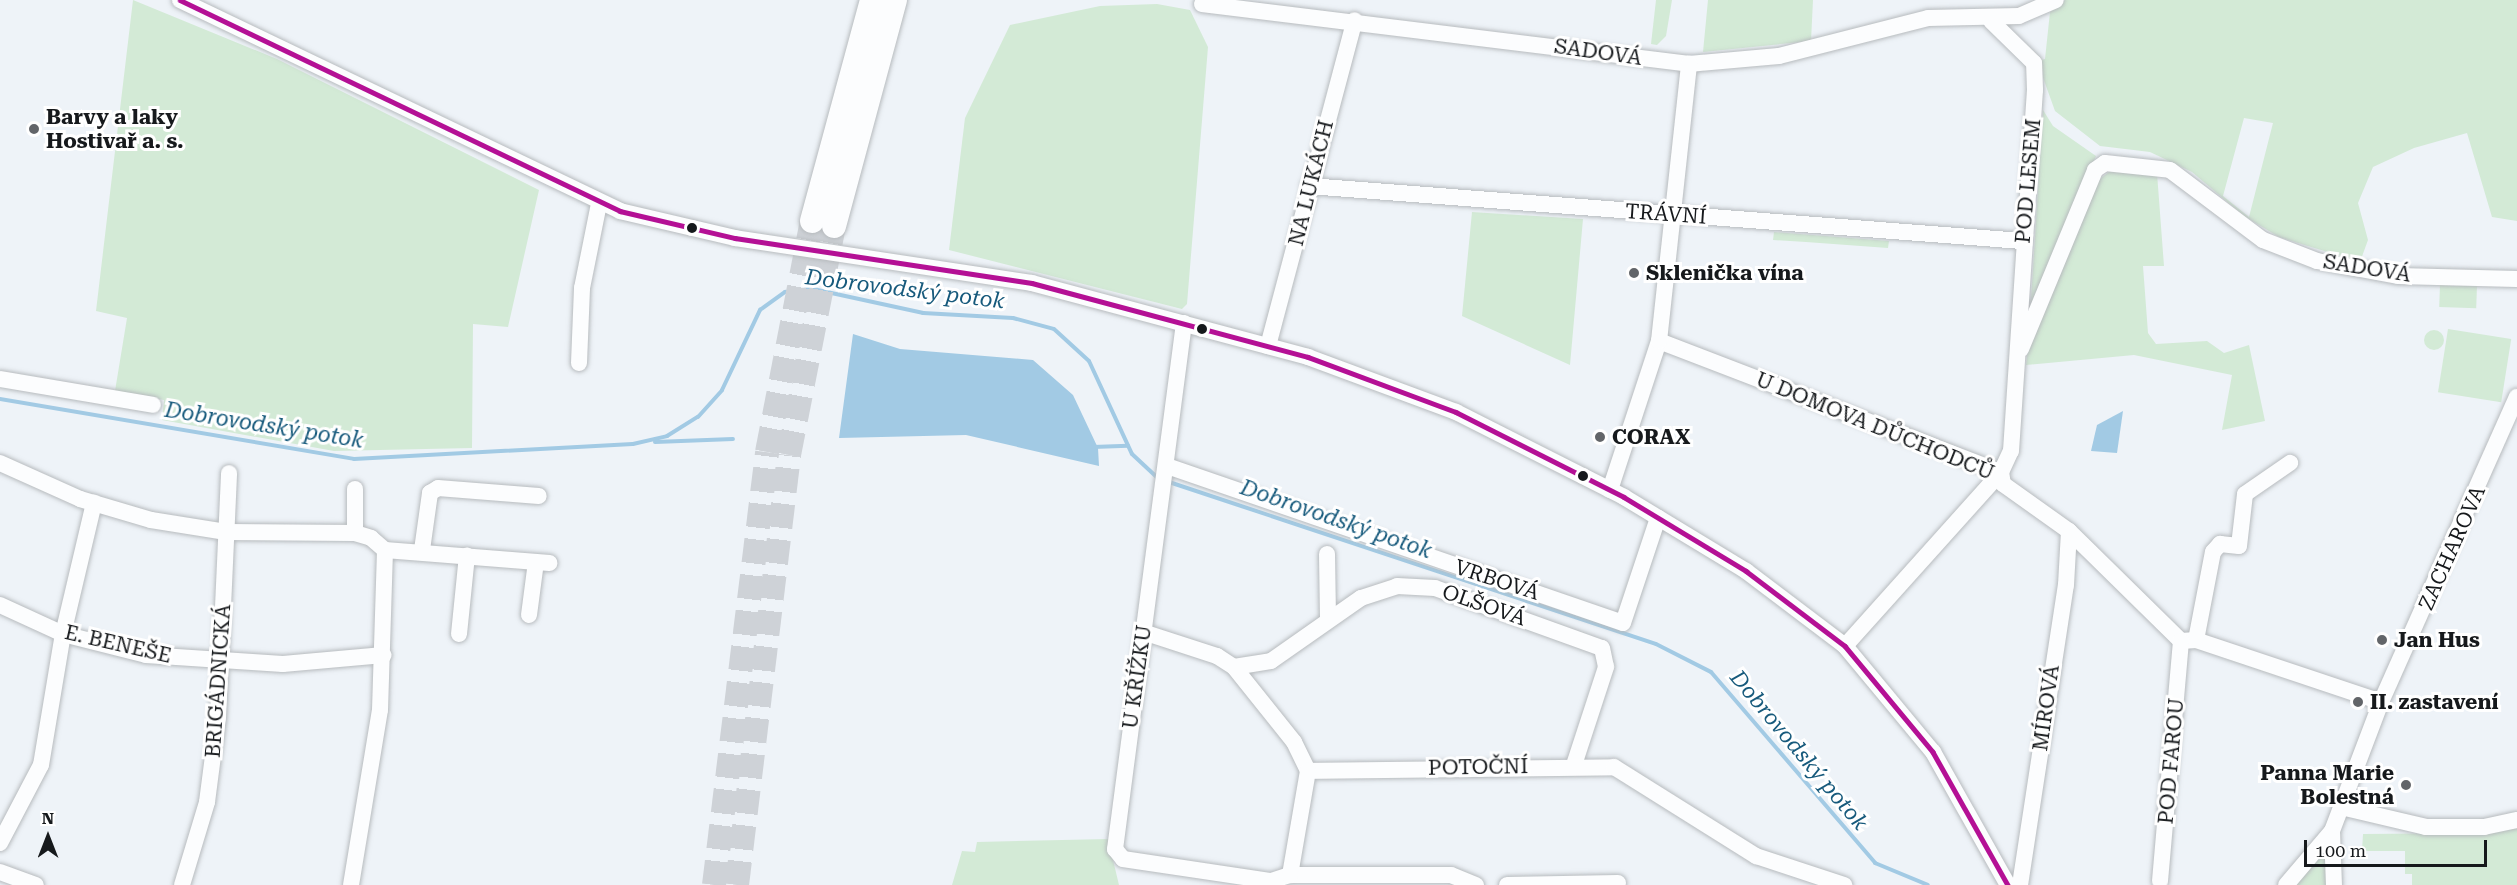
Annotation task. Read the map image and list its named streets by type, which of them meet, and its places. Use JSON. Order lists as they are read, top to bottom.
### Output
{
  "streets": {
    "street": [
      "SADOVÁ",
      "POD LESEM",
      "NA LUKÁCH",
      "TRÁVNÍ",
      "U DOMOVA DŮCHODCŮ",
      "ZACHAROVA",
      "VRBOVÁ",
      "OLŠOVÁ",
      "E. BENEŠE",
      "U KŘÍŽKU",
      "BRIGÁDNICKÁ",
      "MÍROVÁ",
      "POD FAROU",
      "POTOČNÍ"
    ]
  },
  "crossings": [
    ["SADOVÁ", "POD LESEM"],
    ["SADOVÁ", "NA LUKÁCH"],
    ["POD LESEM", "TRÁVNÍ"],
    ["POD LESEM", "U DOMOVA DŮCHODCŮ"],
    ["NA LUKÁCH", "TRÁVNÍ"],
    ["U DOMOVA DŮCHODCŮ", "ZACHAROVA"],
    ["U DOMOVA DŮCHODCŮ", "MÍROVÁ"],
    ["U DOMOVA DŮCHODCŮ", "POD FAROU"],
    ["VRBOVÁ", "U KŘÍŽKU"],
    ["OLŠOVÁ", "POTOČNÍ"],
    ["E. BENEŠE", "BRIGÁDNICKÁ"]
  ],
  "water": ["Dobrovodský potok"],
  "places": [
    "Barvy a laky Hostivař a. s.",
    "Sklenička vína",
    "CORAX",
    "Jan Hus",
    "II. zastavení",
    "Panna Marie Bolestná"
  ],
  "scale_bar": "100 m",
  "north": "top"
}
